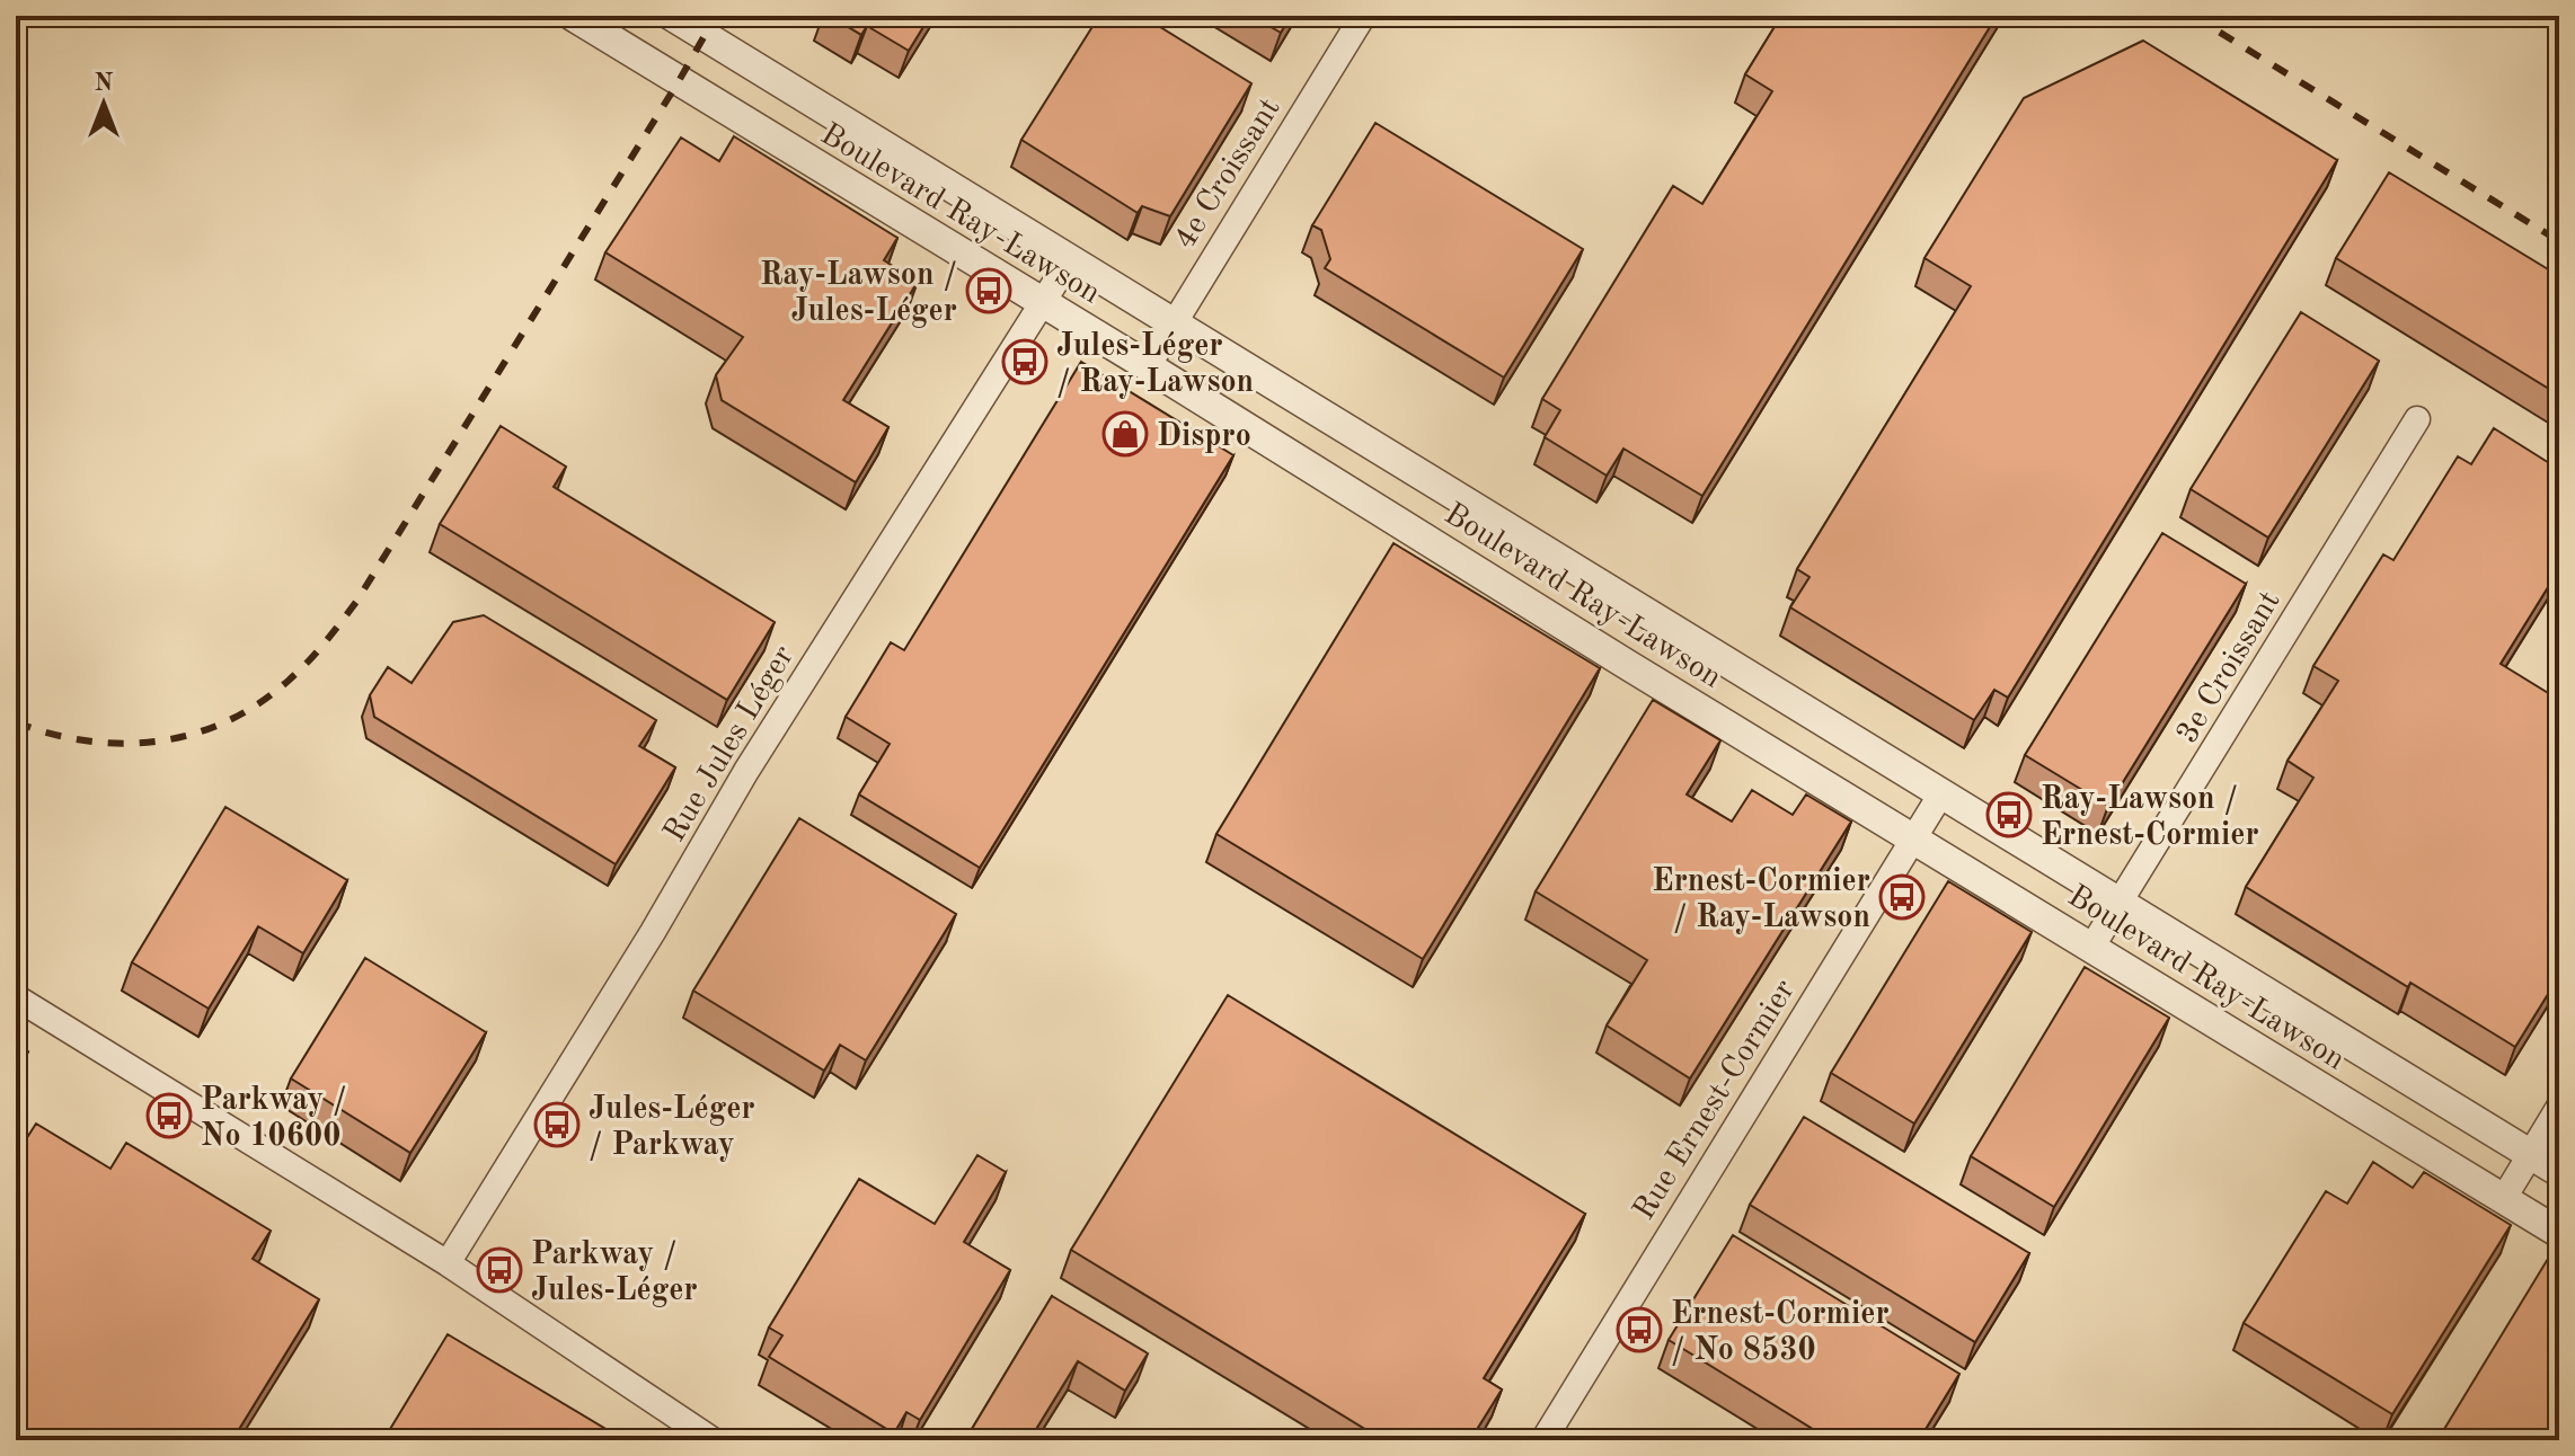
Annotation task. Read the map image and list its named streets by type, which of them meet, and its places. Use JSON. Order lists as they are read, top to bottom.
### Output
{
  "streets": {
    "street": [
      "4e Croissant",
      "Boulevard Ray-Lawson",
      "3e Croissant",
      "Rue Jules Léger",
      "Rue Ernest-Cormier"
    ]
  },
  "crossings": [
    ["4e Croissant", "Boulevard Ray-Lawson"],
    ["Boulevard Ray-Lawson", "3e Croissant"],
    ["Boulevard Ray-Lawson", "Rue Jules Léger"],
    ["Boulevard Ray-Lawson", "Rue Ernest-Cormier"]
  ],
  "places": {
    "bus stop": [
      "Ray-Lawson / Jules-Léger",
      "Jules-Léger / Ray-Lawson",
      "Ray-Lawson / Ernest-Cormier",
      "Ernest-Cormier / Ray-Lawson",
      "Parkway / No 10600",
      "Jules-Léger / Parkway",
      "Parkway / Jules-Léger",
      "Ernest-Cormier / No 8530"
    ],
    "shop": ["Dispro"]
  },
  "north": "top"
}
